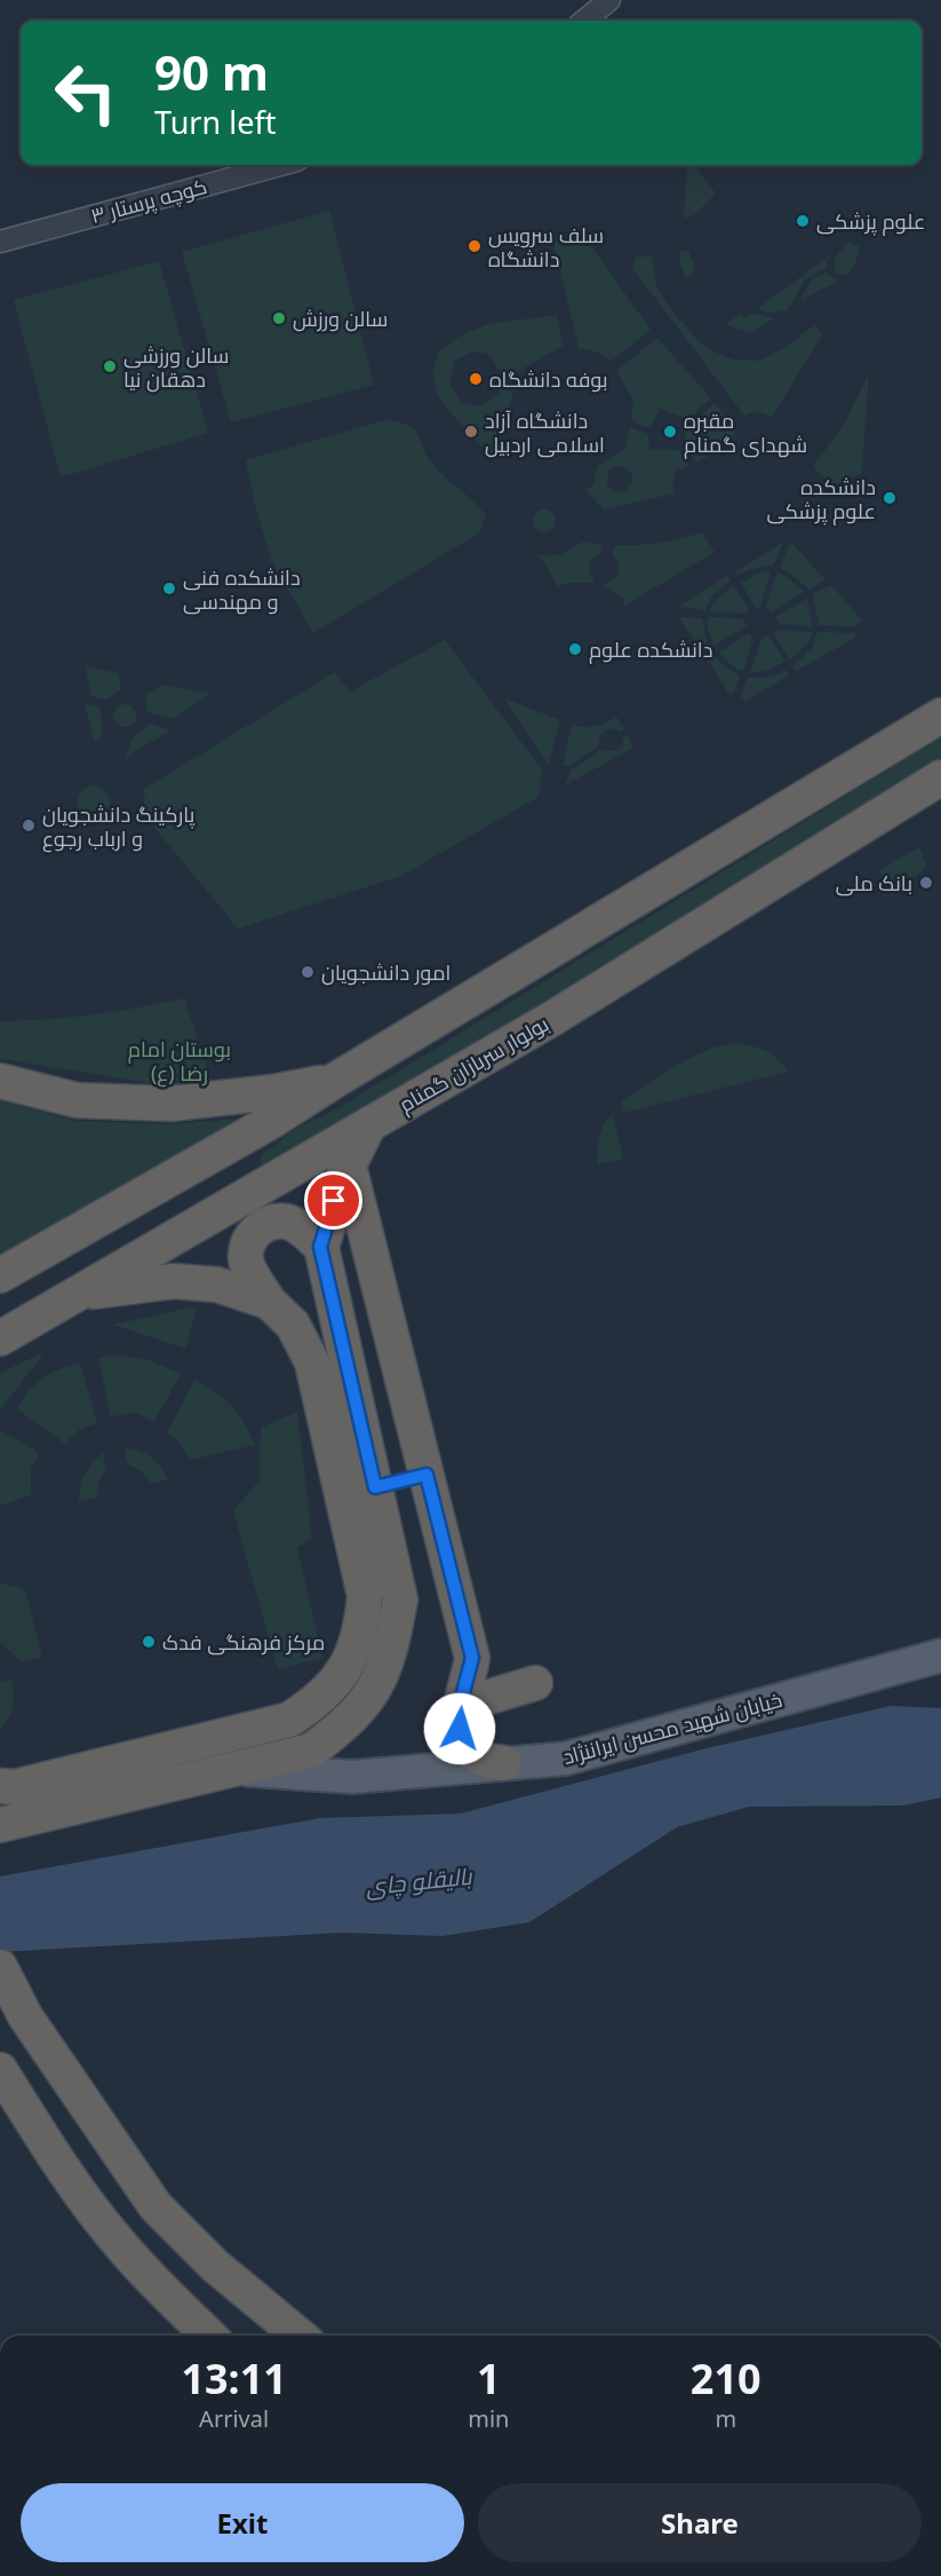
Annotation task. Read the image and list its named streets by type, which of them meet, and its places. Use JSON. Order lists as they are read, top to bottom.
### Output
{
  "streets": {
    "highway": ["بولوار سربازان گمنام"],
    "main road": ["خیابان شهید محسن ایراننژاد"],
    "street": ["کوچه پرستار ۳"]
  },
  "water": ["بالیقلو چای"],
  "parks": ["بوستان امام رضا (ع)"],
  "places": [
    "علوم پزشکی",
    "سلف سرویس دانشگاه",
    "سالن ورزش",
    "سالن ورزشی دهقان نیا",
    "بوفه دانشگاه",
    "دانشگاه آزاد اسلامی اردبیل",
    "مقبره شهدای گمنام",
    "دانشکده علوم پزشکی",
    "دانشکده فنی و مهندسی",
    "دانشکده علوم",
    "پارکینگ دانشجویان و ارباب رجوع",
    "بانک ملی",
    "امور دانشجویان",
    "مرکز فرهنگی فدک"
  ],
  "page": {
    "turn": ["90 m", "Turn left"],
    "eta": [
      "13:11",
      "Arrival",
      "1",
      "min",
      "210",
      "m"
    ],
    "buttons": ["Exit", "Share"]
  }
}
